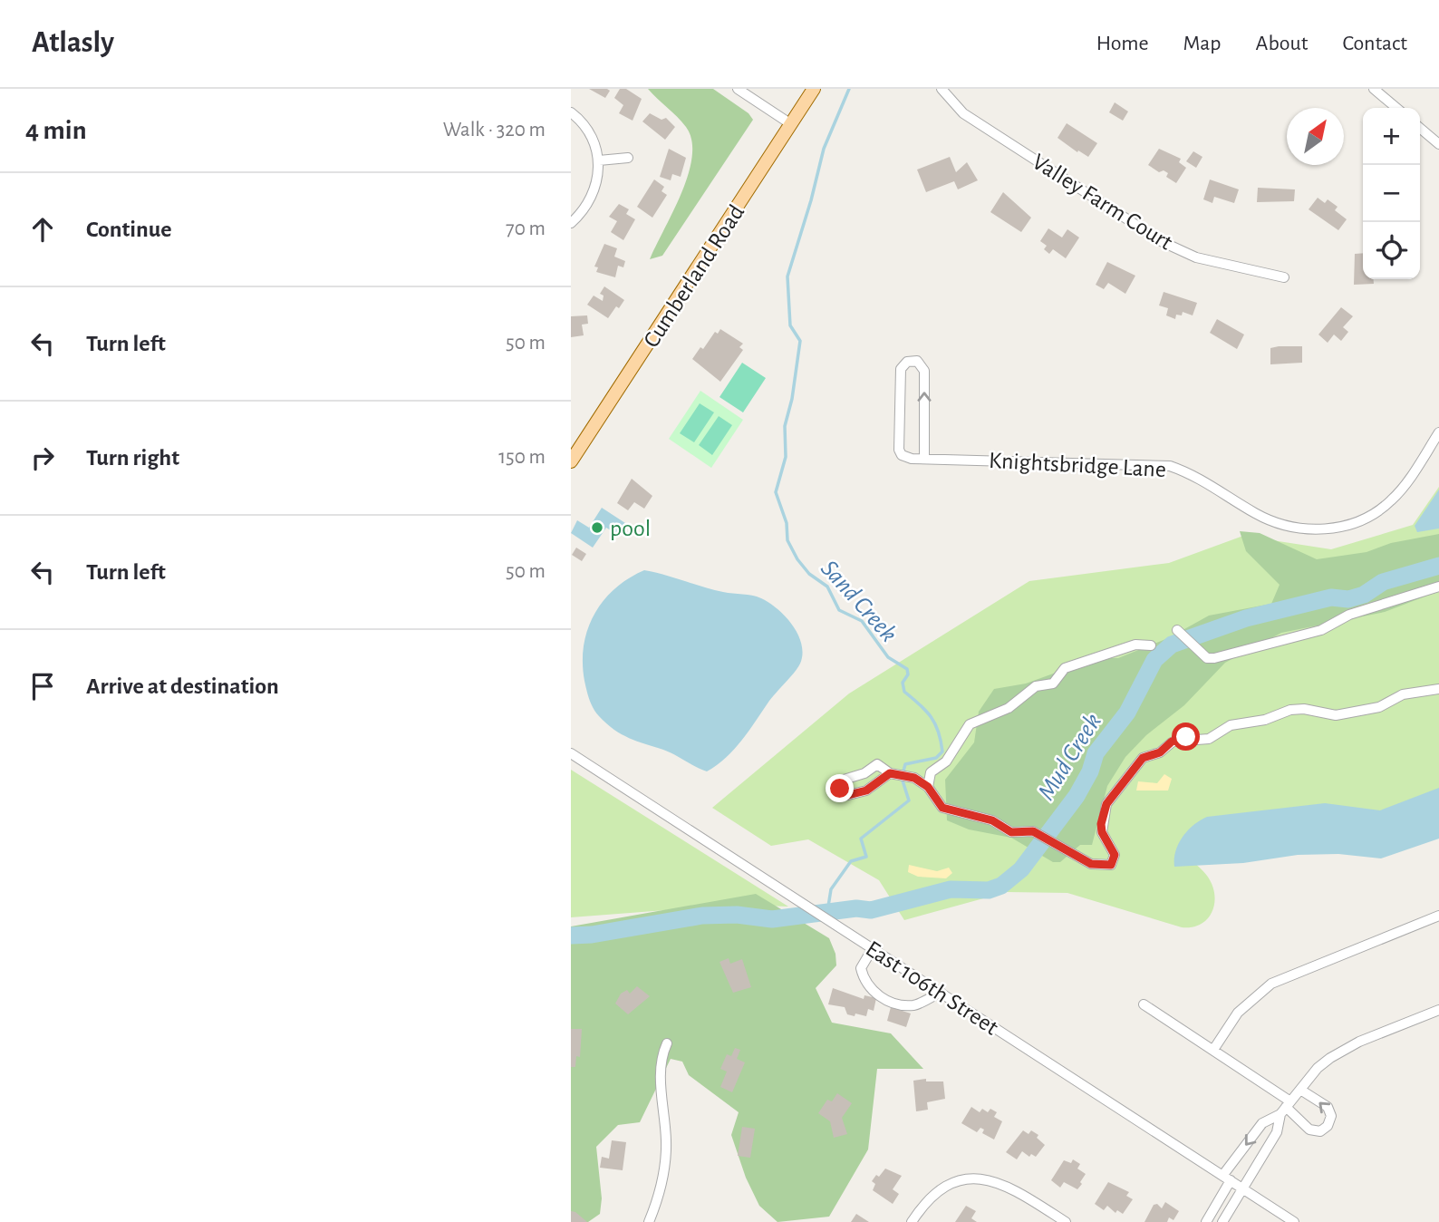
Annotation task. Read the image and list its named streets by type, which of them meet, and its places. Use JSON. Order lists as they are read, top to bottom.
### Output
{
  "streets": {
    "main road": ["Cumberland Road"],
    "street": ["Valley Farm Court", "Knightsbridge Lane", "East 106th Street"]
  },
  "water": ["Sand Creek", "Mud Creek"],
  "places": ["pool"],
  "north": "top right",
  "page": {
    "header": "Atlasly",
    "nav": [
      "Home",
      "Map",
      "About",
      "Contact"
    ],
    "heading": ["4 min", "Walk · 320 m"],
    "map_buttons": ["+", "−"],
    "list": [
      ["Continue", "70 m"],
      ["Turn left", "50 m"],
      ["Turn right", "150 m"],
      ["Turn left", "50 m"],
      "Arrive at destination"
    ]
  }
}
